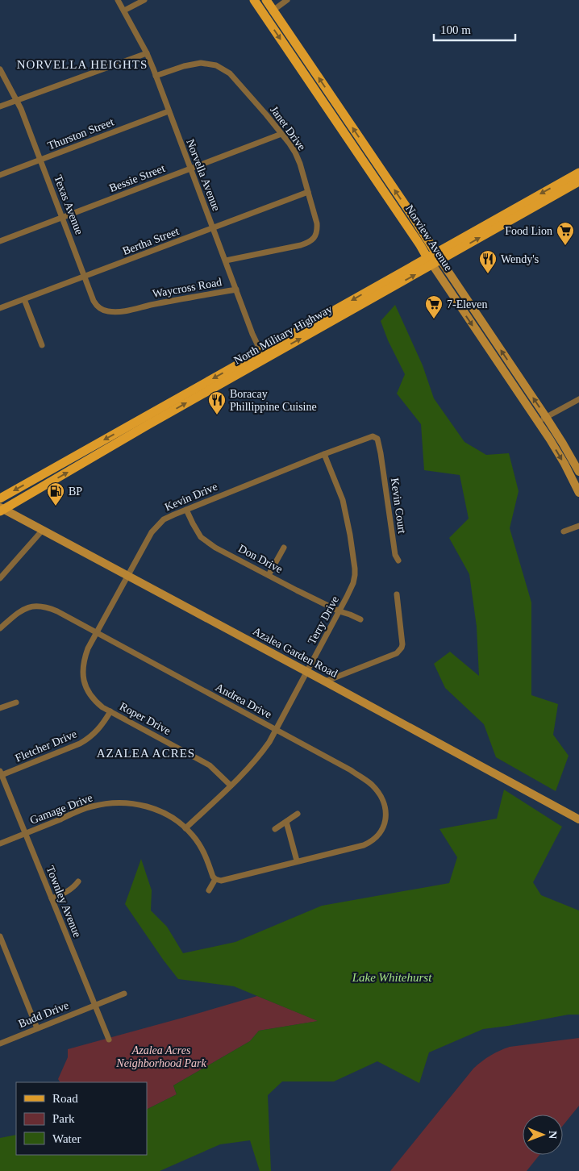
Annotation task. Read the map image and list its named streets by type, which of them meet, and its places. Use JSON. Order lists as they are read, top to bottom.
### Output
{
  "streets": {
    "main road": ["Norview Avenue", "North Military Highway", "Azalea Garden Road"],
    "street": [
      "Janet Drive",
      "Thurston Street",
      "Norvella Avenue",
      "Bessie Street",
      "Texas Avenue",
      "Bertha Street",
      "Waycross Road",
      "Kevin Drive",
      "Kevin Court",
      "Don Drive",
      "Terry Drive",
      "Andrea Drive",
      "Roper Drive",
      "Fletcher Drive",
      "Gamage Drive",
      "Townley Avenue",
      "Budd Drive"
    ]
  },
  "crossings": [
    ["Janet Drive", "Norvella Avenue"],
    ["Janet Drive", "Bessie Street"],
    ["Janet Drive", "Bertha Street"],
    ["Thurston Street", "Norvella Avenue"],
    ["Thurston Street", "Texas Avenue"],
    ["Norvella Avenue", "Bessie Street"],
    ["Norvella Avenue", "Bertha Street"],
    ["Norvella Avenue", "Waycross Road"],
    ["Norvella Avenue", "North Military Highway"],
    ["Bessie Street", "Texas Avenue"],
    ["Texas Avenue", "Bertha Street"],
    ["Texas Avenue", "Waycross Road"],
    ["Norview Avenue", "North Military Highway"],
    ["North Military Highway", "Azalea Garden Road"],
    ["Kevin Drive", "Kevin Court"],
    ["Kevin Drive", "Don Drive"],
    ["Kevin Drive", "Terry Drive"],
    ["Kevin Drive", "Azalea Garden Road"],
    ["Kevin Drive", "Andrea Drive"],
    ["Kevin Drive", "Roper Drive"],
    ["Don Drive", "Terry Drive"],
    ["Terry Drive", "Azalea Garden Road"],
    ["Terry Drive", "Andrea Drive"],
    ["Terry Drive", "Roper Drive"],
    ["Terry Drive", "Gamage Drive"],
    ["Roper Drive", "Fletcher Drive"],
    ["Fletcher Drive", "Townley Avenue"],
    ["Gamage Drive", "Townley Avenue"],
    ["Townley Avenue", "Budd Drive"]
  ],
  "districts": ["NORVELLA HEIGHTS", "AZALEA ACRES"],
  "water": ["Lake Whitehurst"],
  "parks": ["Azalea Acres Neighborhood Park"],
  "places": {
    "supermarket": ["Food Lion", "7-Eleven"],
    "restaurant": ["Wendy's", "Boracay Phillippine Cuisine"],
    "fuel station": ["BP"]
  },
  "legend": ["Road", "Park", "Water"],
  "scale_bar": "100 m",
  "north": "right"
}
